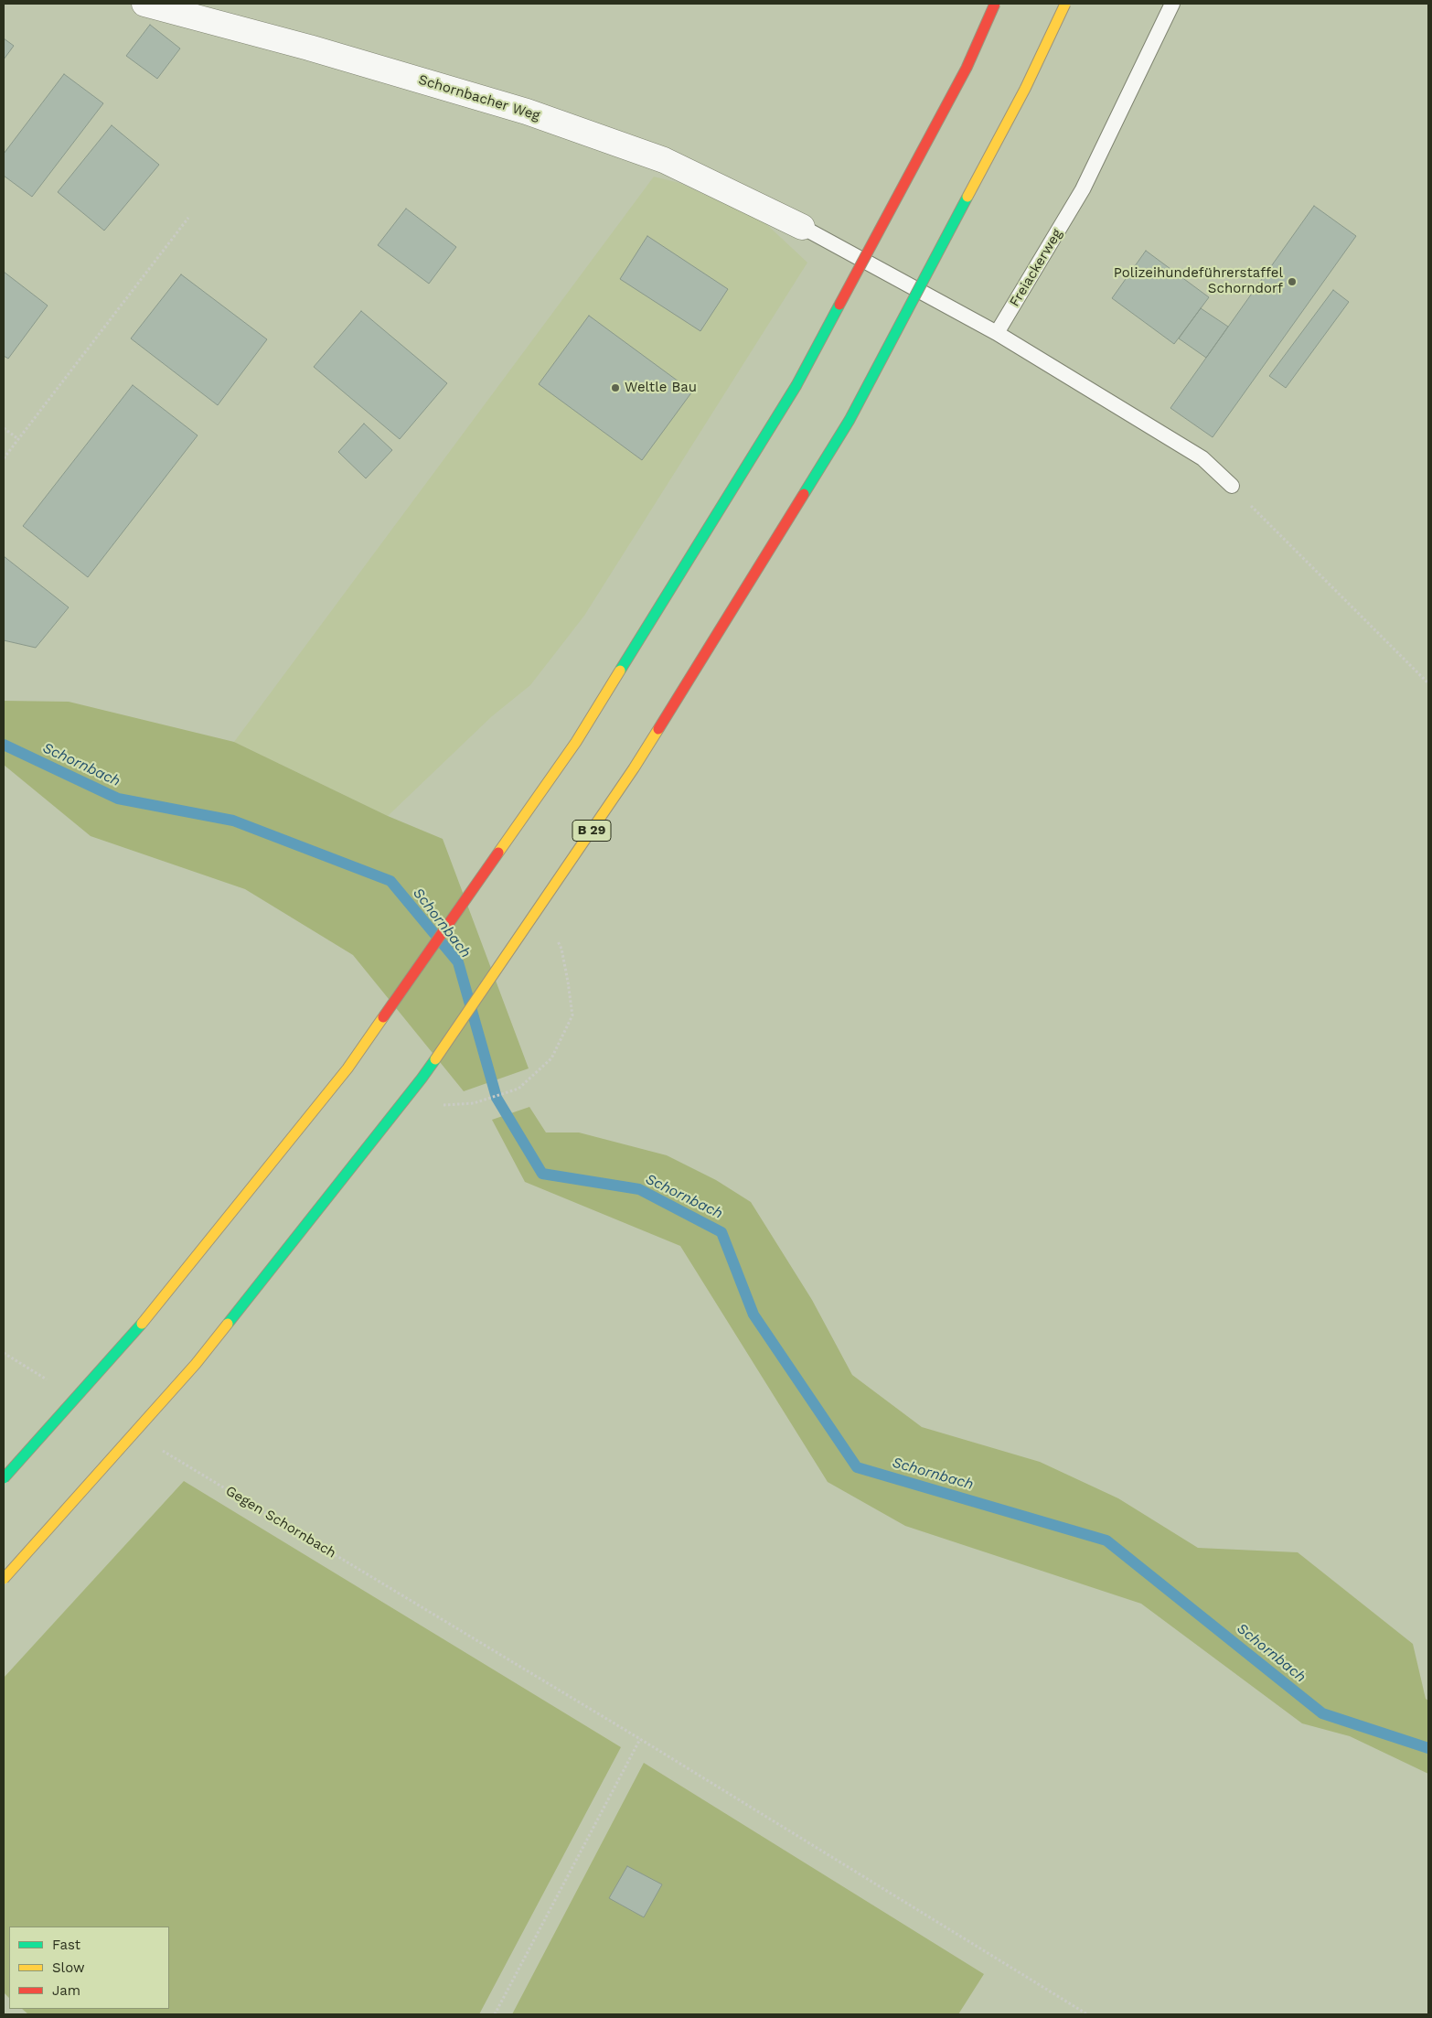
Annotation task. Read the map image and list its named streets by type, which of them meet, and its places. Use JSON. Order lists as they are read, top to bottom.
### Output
{
  "streets": {
    "highway": ["B 29"],
    "street": ["Schornbacher Weg"],
    "lane": ["Freiackerweg"],
    "path": ["Gegen Schornbach"]
  },
  "water": ["Schornbach"],
  "places": ["Polizeihundeführerstaffel Schorndorf", "Weltle Bau"],
  "legend": ["Fast", "Slow", "Jam"]
}
